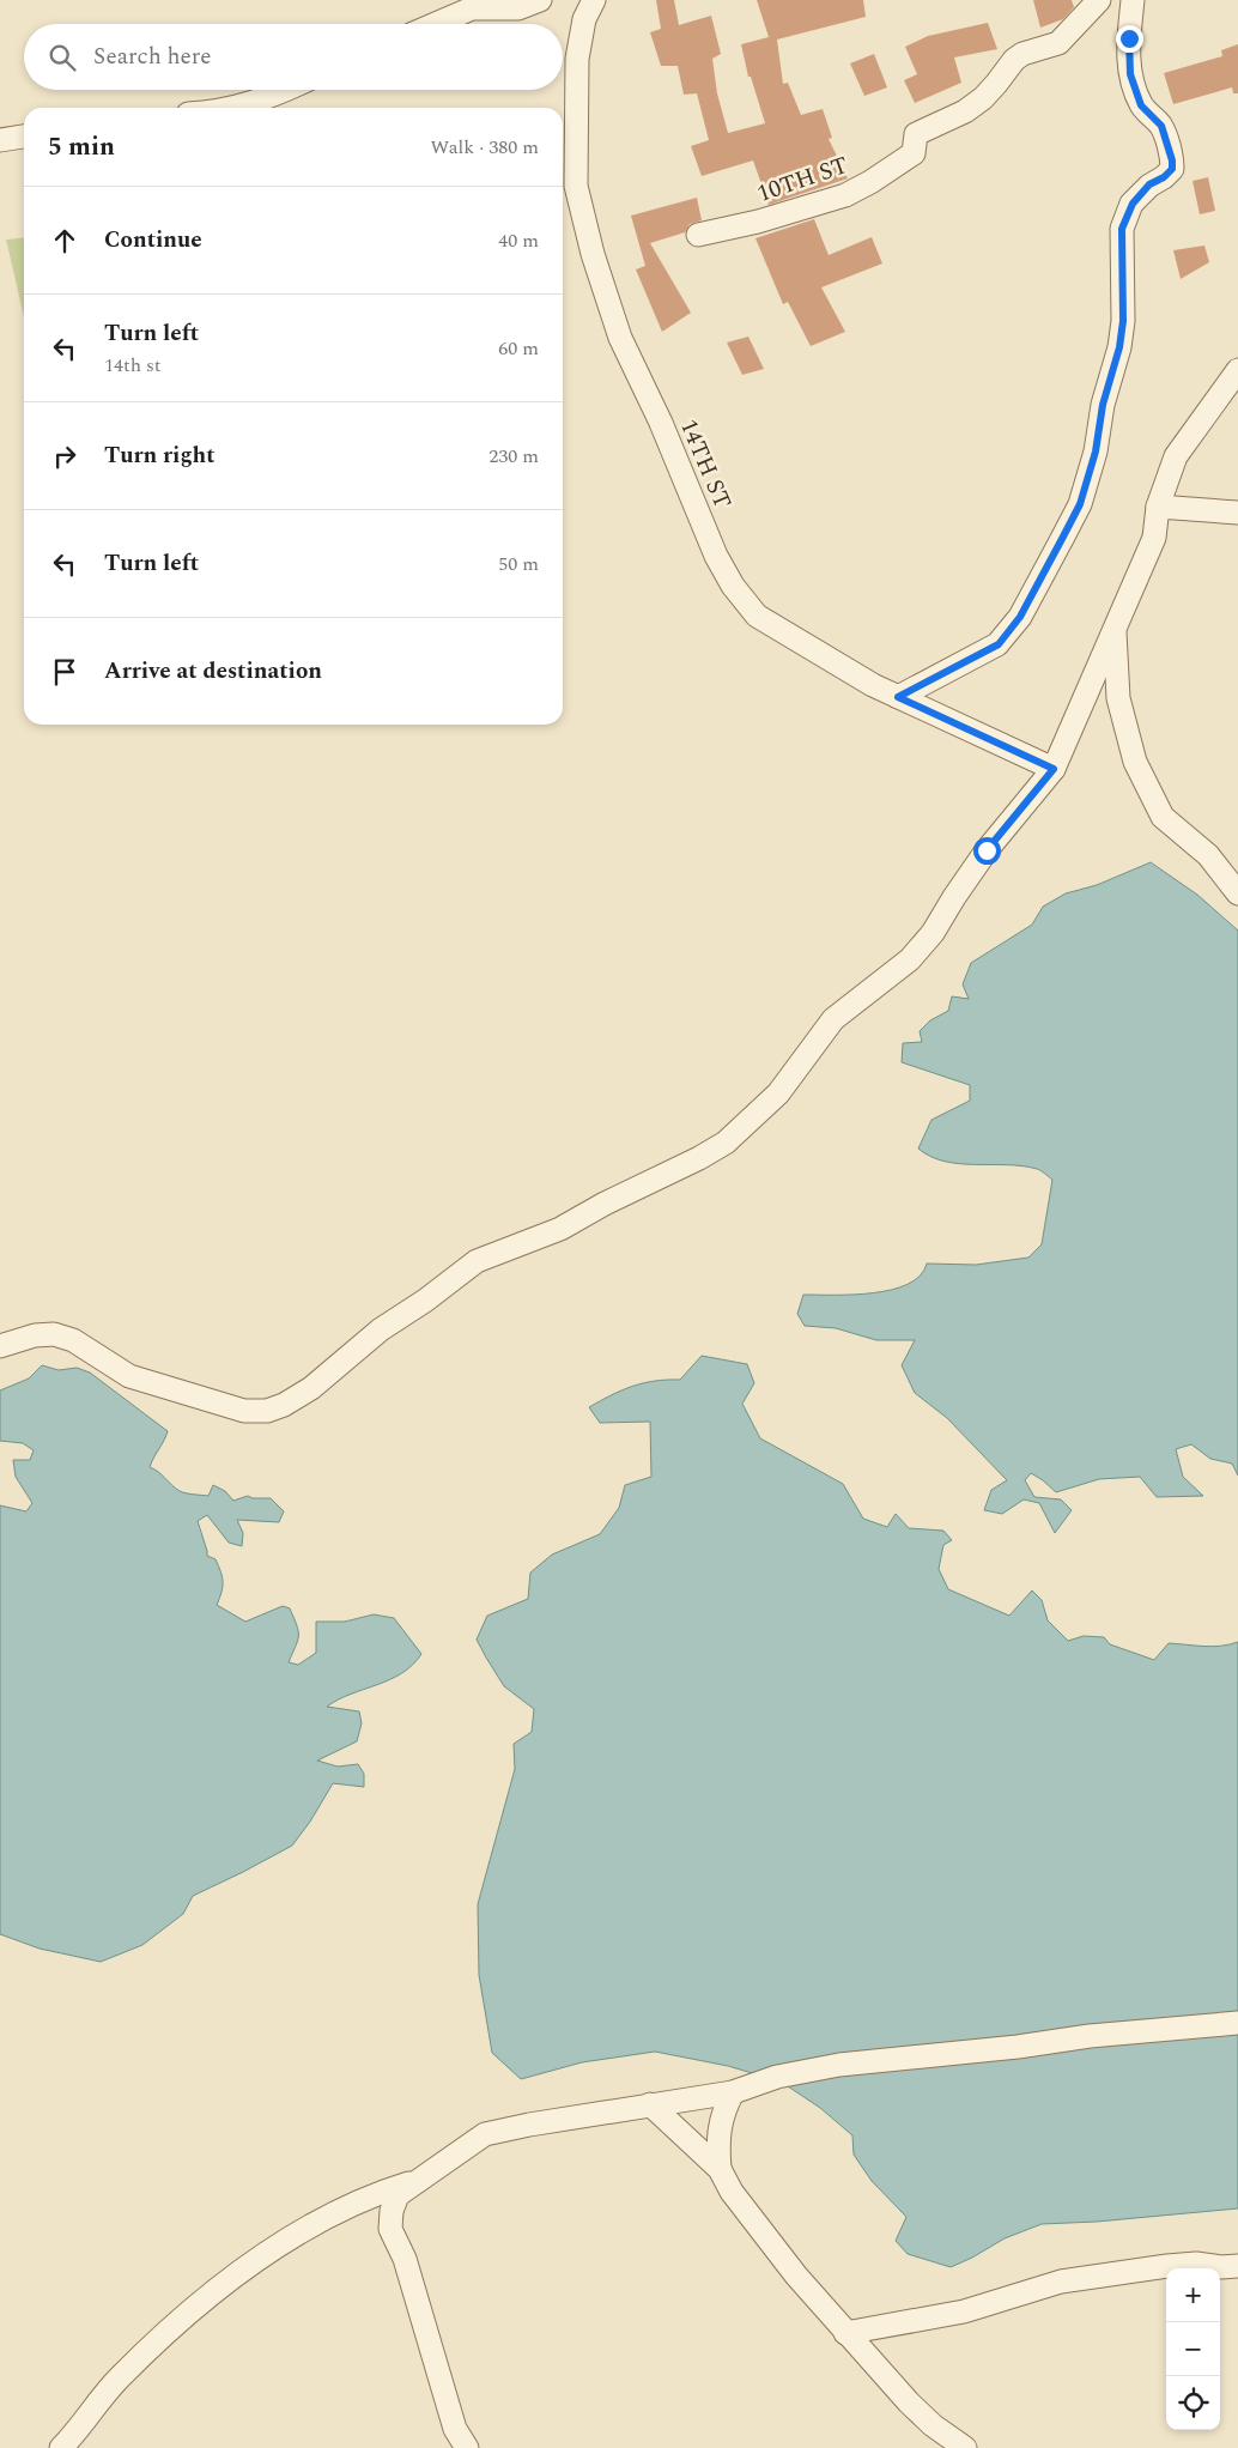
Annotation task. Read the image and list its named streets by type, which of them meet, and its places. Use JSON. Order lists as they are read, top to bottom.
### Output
{
  "streets": {
    "street": ["10TH ST", "14TH ST"]
  },
  "page": {
    "search": "Search here",
    "heading": ["5 min", "Walk · 380 m"],
    "list": [
      ["Continue", "40 m"],
      ["Turn left", "14th st", "60 m"],
      ["Turn right", "230 m"],
      ["Turn left", "50 m"],
      "Arrive at destination"
    ],
    "map_buttons": ["+", "−"]
  }
}
